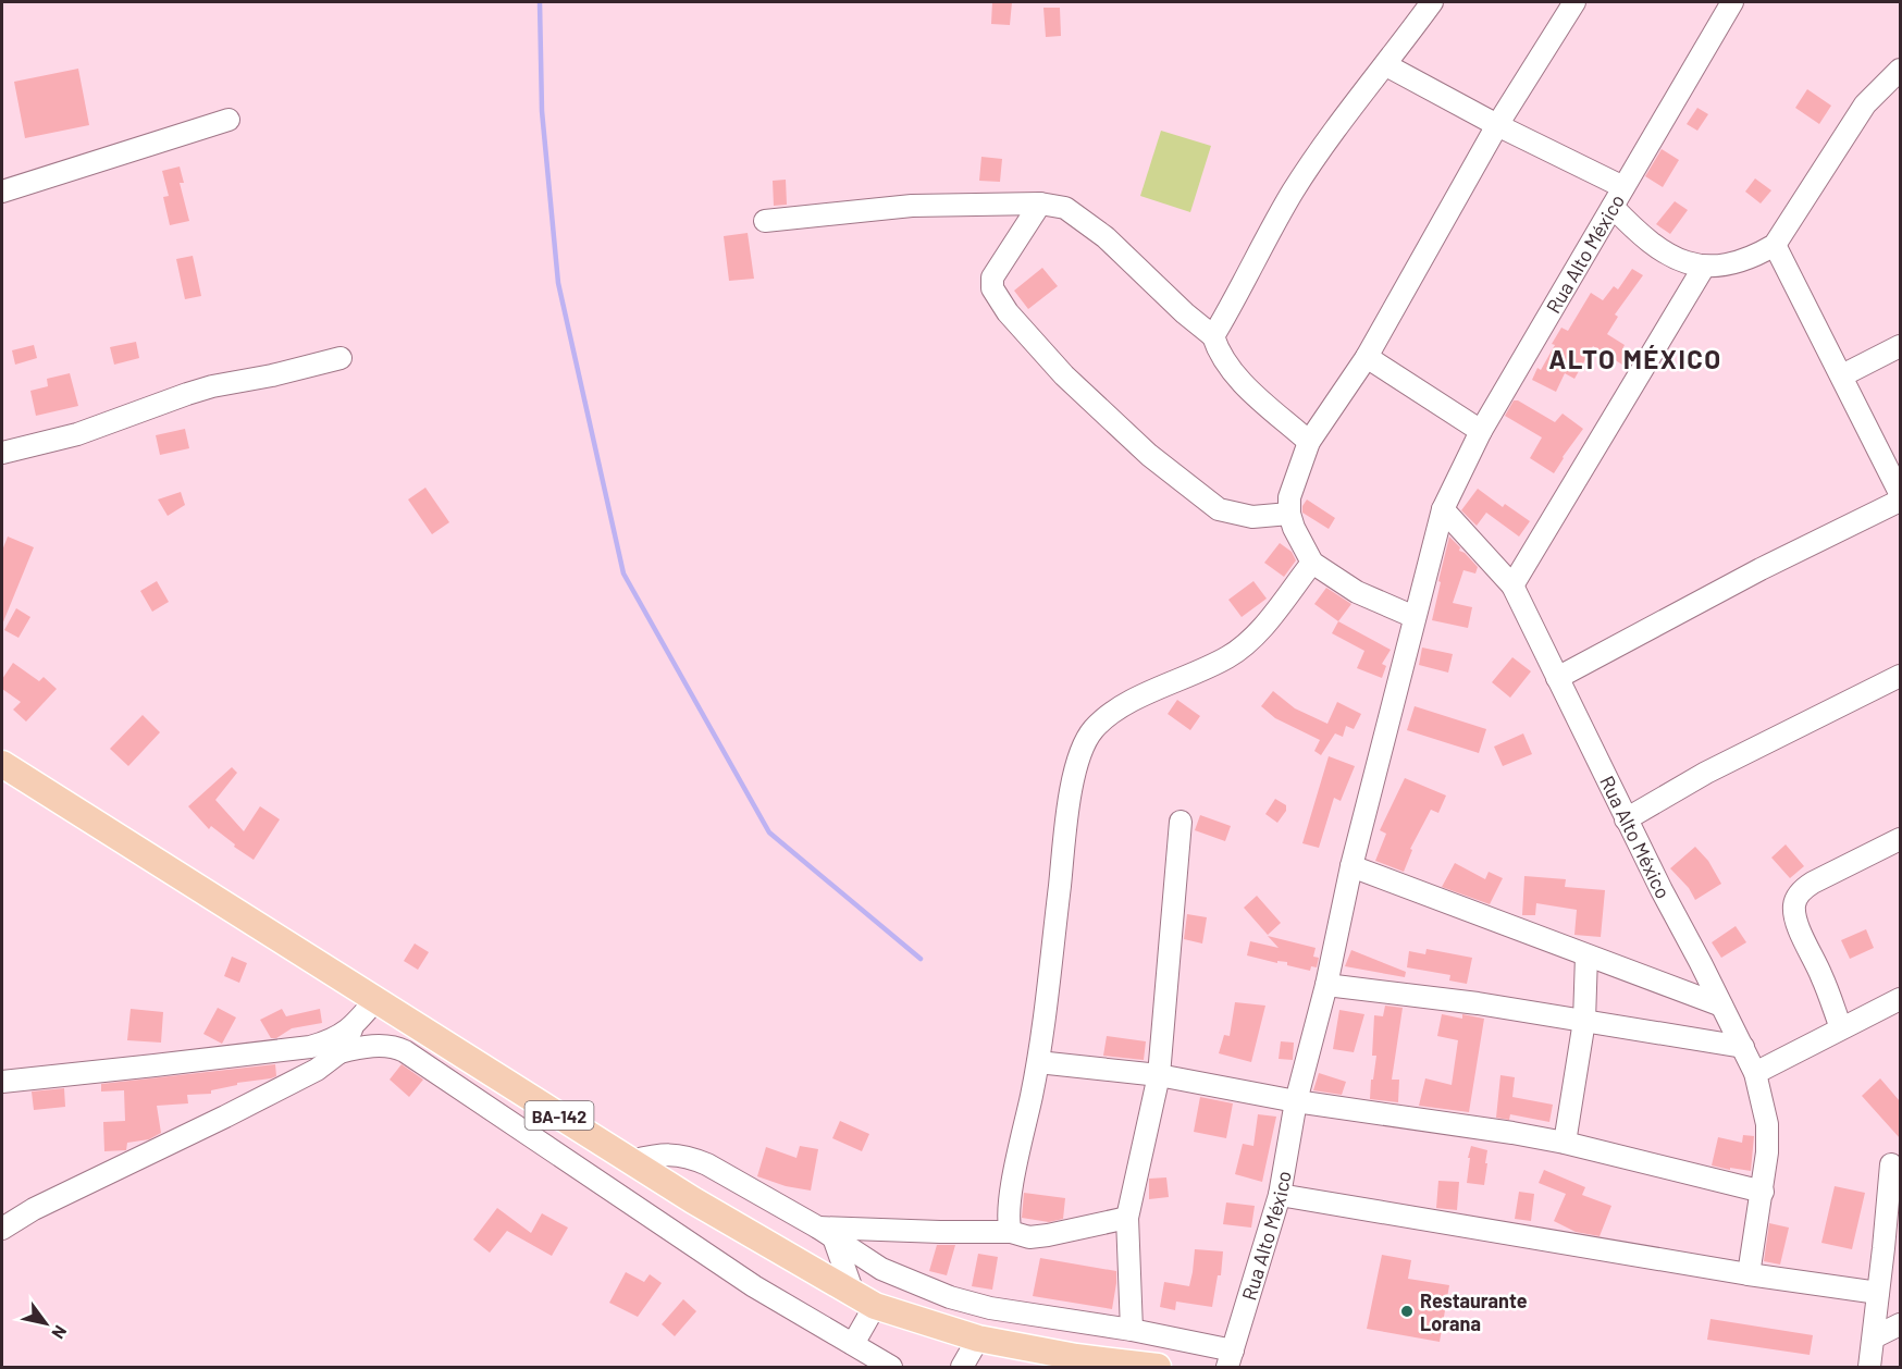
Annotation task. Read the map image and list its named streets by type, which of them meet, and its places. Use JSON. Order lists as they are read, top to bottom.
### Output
{
  "streets": {
    "main road": ["BA-142"],
    "street": ["Rua Alto México"]
  },
  "districts": ["ALTO MÉXICO"],
  "places": ["Restaurante Lorana"],
  "north": "bottom right"
}
